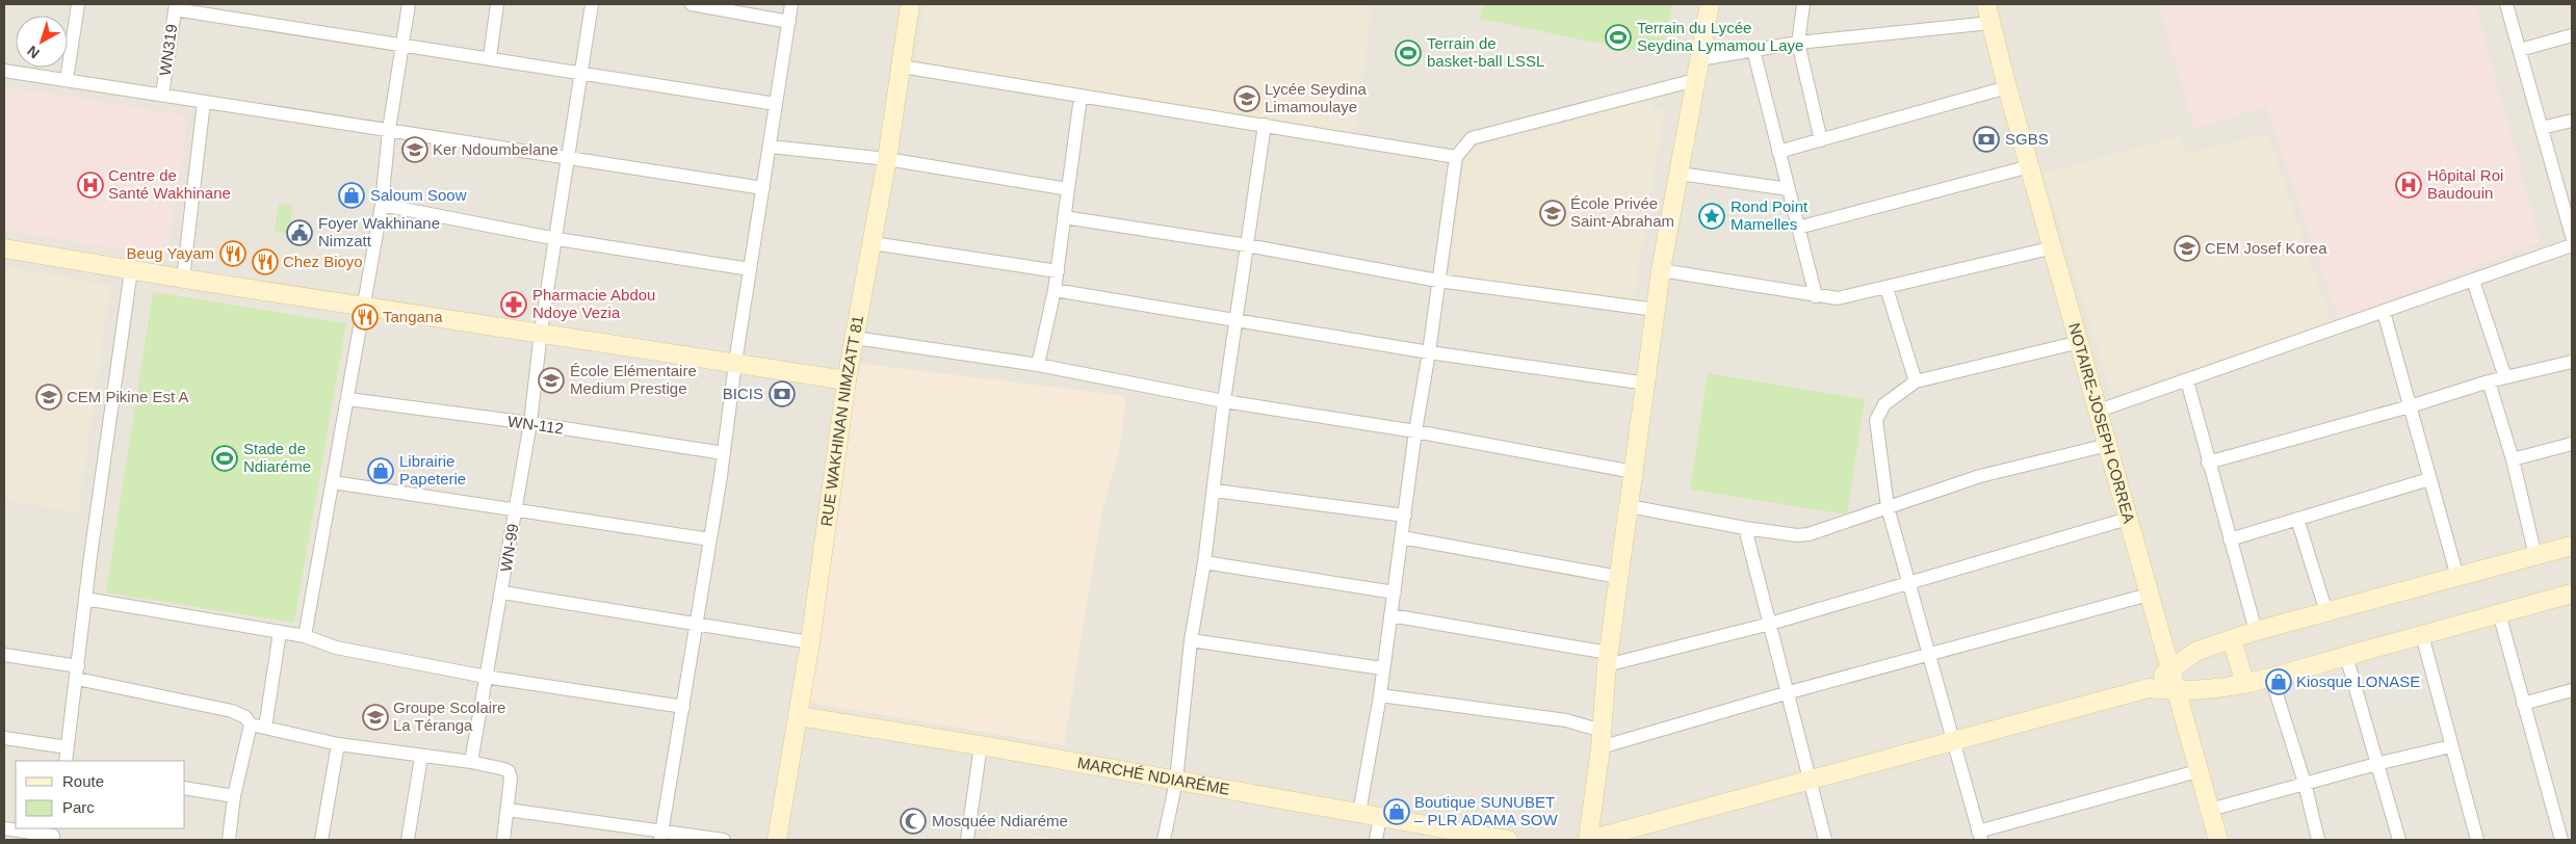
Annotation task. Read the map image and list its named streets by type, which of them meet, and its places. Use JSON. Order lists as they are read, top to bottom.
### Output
{
  "streets": {
    "street": [
      "WN319",
      "RUE WAKHINAN NIMZATT 81",
      "NOTAIRE-JOSEPH CORREA",
      "WN-112",
      "WN-99",
      "MARCHÉ NDIARÉME"
    ]
  },
  "crossings": [
    ["RUE WAKHINAN NIMZATT 81", "MARCHÉ NDIARÉME"],
    ["WN-112", "WN-99"]
  ],
  "places": {
    "sports": ["Terrain du Lycée Seydina Lymamou Laye", "Terrain de basket-ball LSSL", "Stade de Ndiaréme"],
    "school or university": [
      "Lycée Seydina Limamoulaye",
      "Ker Ndoumbelane",
      "École Privée Saint-Abraham",
      "CEM Josef Korea",
      "École Elémentaire Medium Prestige",
      "CEM Pikine Est A",
      "Groupe Scolaire La Téranga"
    ],
    "bank": ["SGBS", "BICIS"],
    "hospital": ["Centre de Santé Wakhinane", "Hôpital Roi Baudouin"],
    "shop": [
      "Saloum Soow",
      "Librairie Papeterie",
      "Kiosque LONASE",
      "Boutique SUNUBET – PLR ADAMA SOW"
    ],
    "place": ["Rond Point Mamelles"],
    "public building": ["Foyer Wakhinane Nimzatt"],
    "restaurant": ["Beug Yayam", "Chez Bioyo", "Tangana"],
    "pharmacy": ["Pharmacie Abdou Ndoye Vezia"],
    "mosque": ["Mosquée Ndiaréme"]
  },
  "legend": ["Route", "Parc"],
  "north": "bottom left"
}
